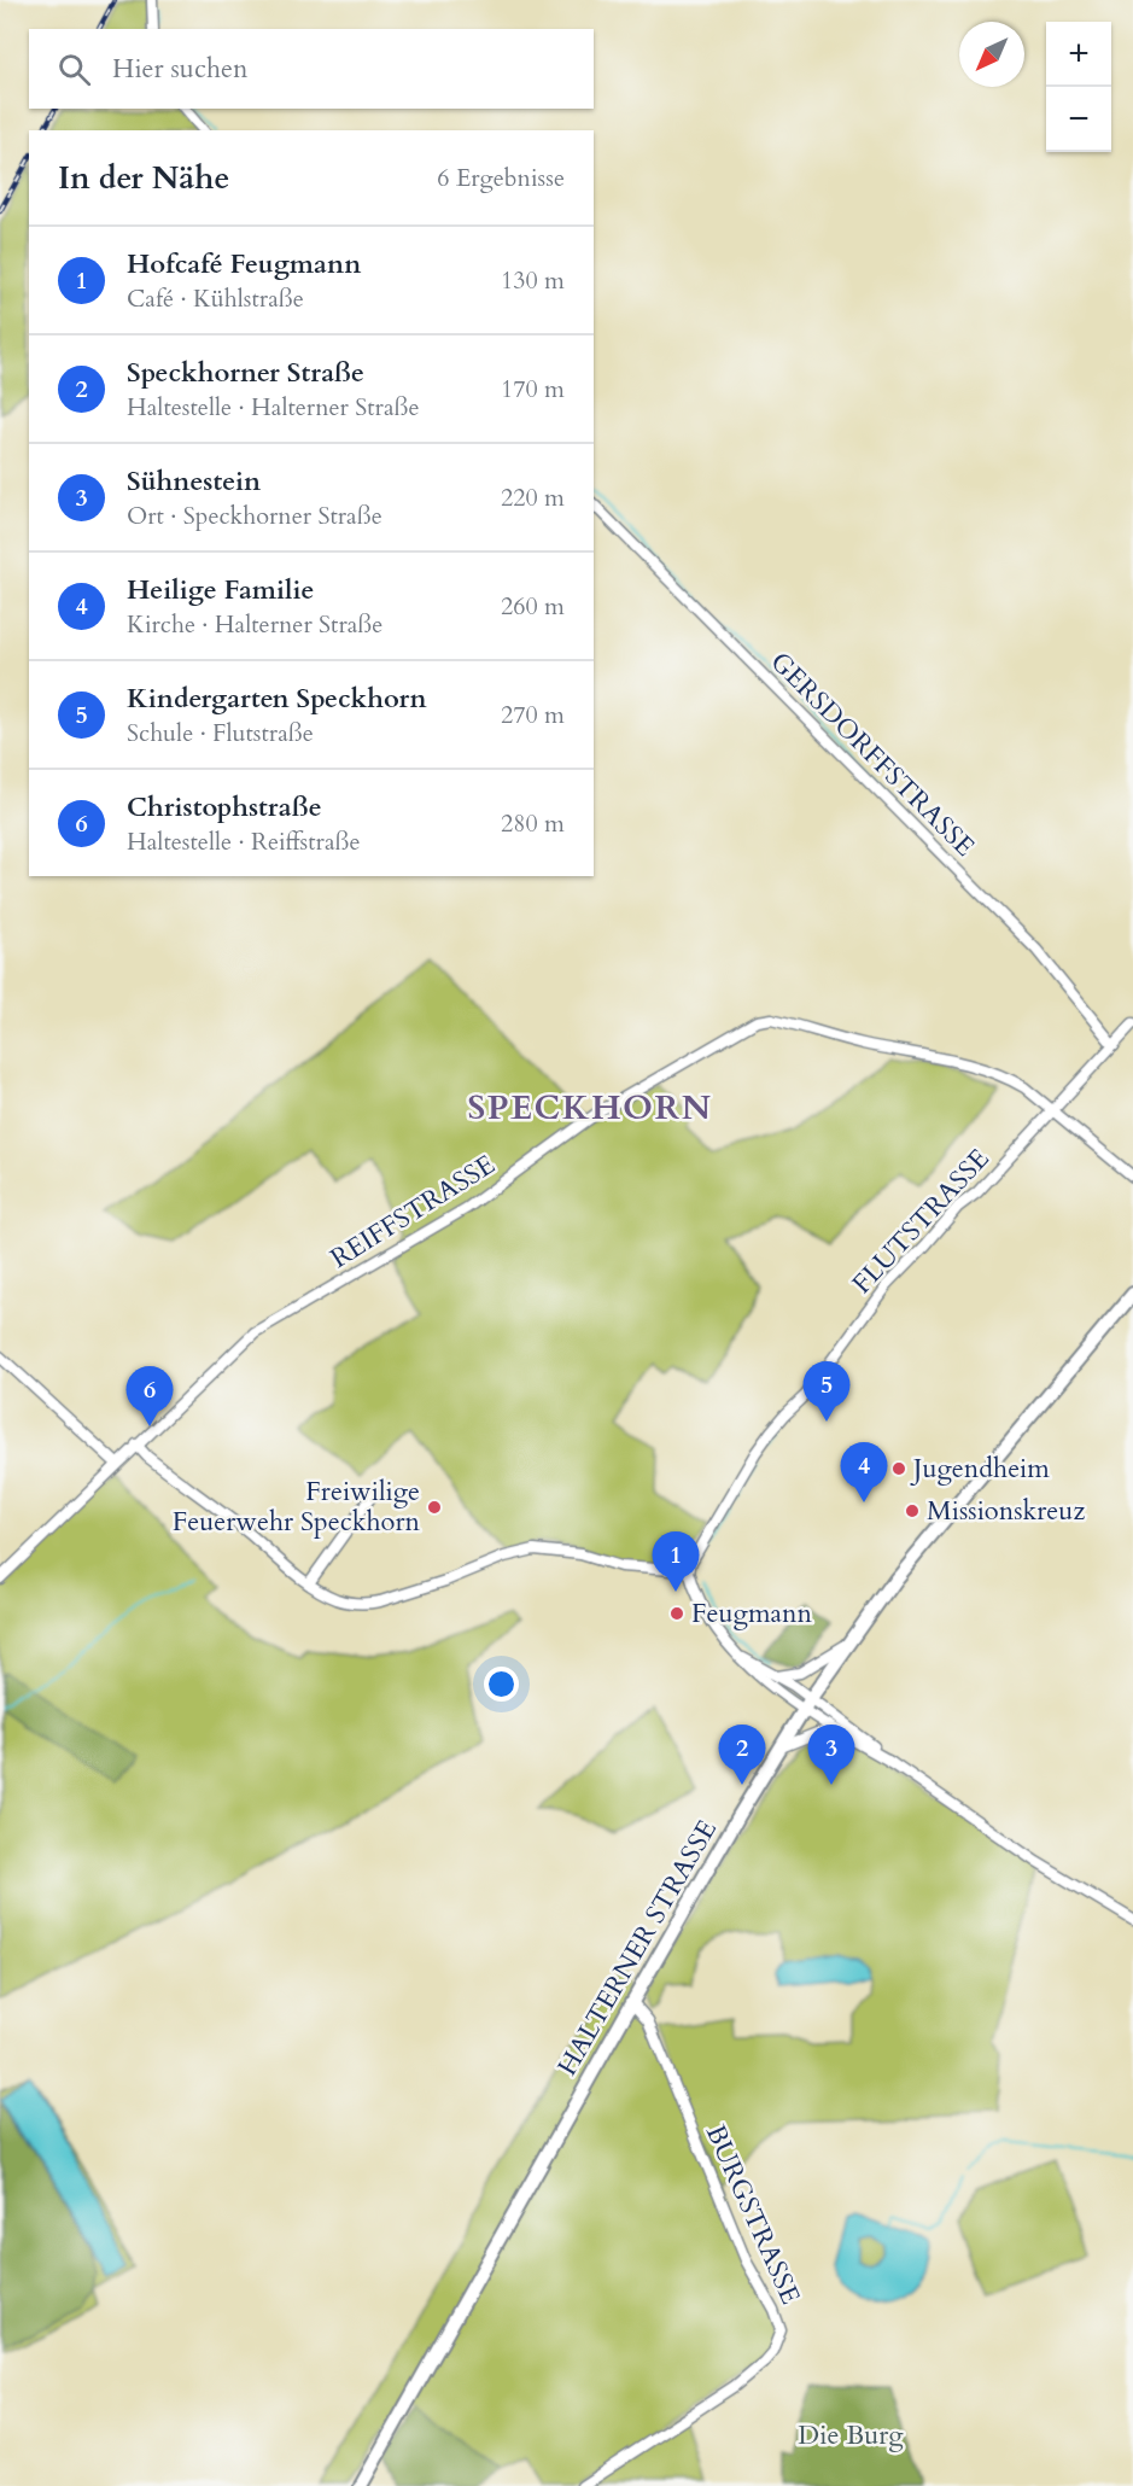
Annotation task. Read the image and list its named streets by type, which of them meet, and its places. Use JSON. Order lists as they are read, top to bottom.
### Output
{
  "streets": {
    "main road": ["HALTERNER STRASSE"],
    "street": [
      "GERSDORFFSTRASSE",
      "REIFFSTRASSE",
      "FLUTSTRASSE",
      "BURGSTRASSE"
    ]
  },
  "crossings": [
    ["GERSDORFFSTRASSE", "FLUTSTRASSE"],
    ["REIFFSTRASSE", "FLUTSTRASSE"],
    ["HALTERNER STRASSE", "BURGSTRASSE"]
  ],
  "districts": ["SPECKHORN"],
  "parks": ["Die Burg"],
  "places": [
    "Jugendheim",
    "Freiwilige Feuerwehr Speckhorn",
    "Missionskreuz",
    "Feugmann"
  ],
  "north": "bottom left",
  "page": {
    "map_buttons": ["+", "−"],
    "search": "Hier suchen",
    "heading": ["In der Nähe", "6 Ergebnisse"],
    "list": [
      {
        "mark": "1",
        "name": "Hofcafé Feugmann",
        "note": "Café · Kühlstraße",
        "value": "130 m"
      },
      {
        "mark": "2",
        "name": "Speckhorner Straße",
        "note": "Haltestelle · Halterner Straße",
        "value": "170 m"
      },
      {
        "mark": "3",
        "name": "Sühnestein",
        "note": "Ort · Speckhorner Straße",
        "value": "220 m"
      },
      {
        "mark": "4",
        "name": "Heilige Familie",
        "note": "Kirche · Halterner Straße",
        "value": "260 m"
      },
      {
        "mark": "5",
        "name": "Kindergarten Speckhorn",
        "note": "Schule · Flutstraße",
        "value": "270 m"
      },
      {
        "mark": "6",
        "name": "Christophstraße",
        "note": "Haltestelle · Reiffstraße",
        "value": "280 m"
      }
    ],
    "pins": [
      "5",
      "6",
      "4",
      "1",
      "2",
      "3"
    ]
  }
}
